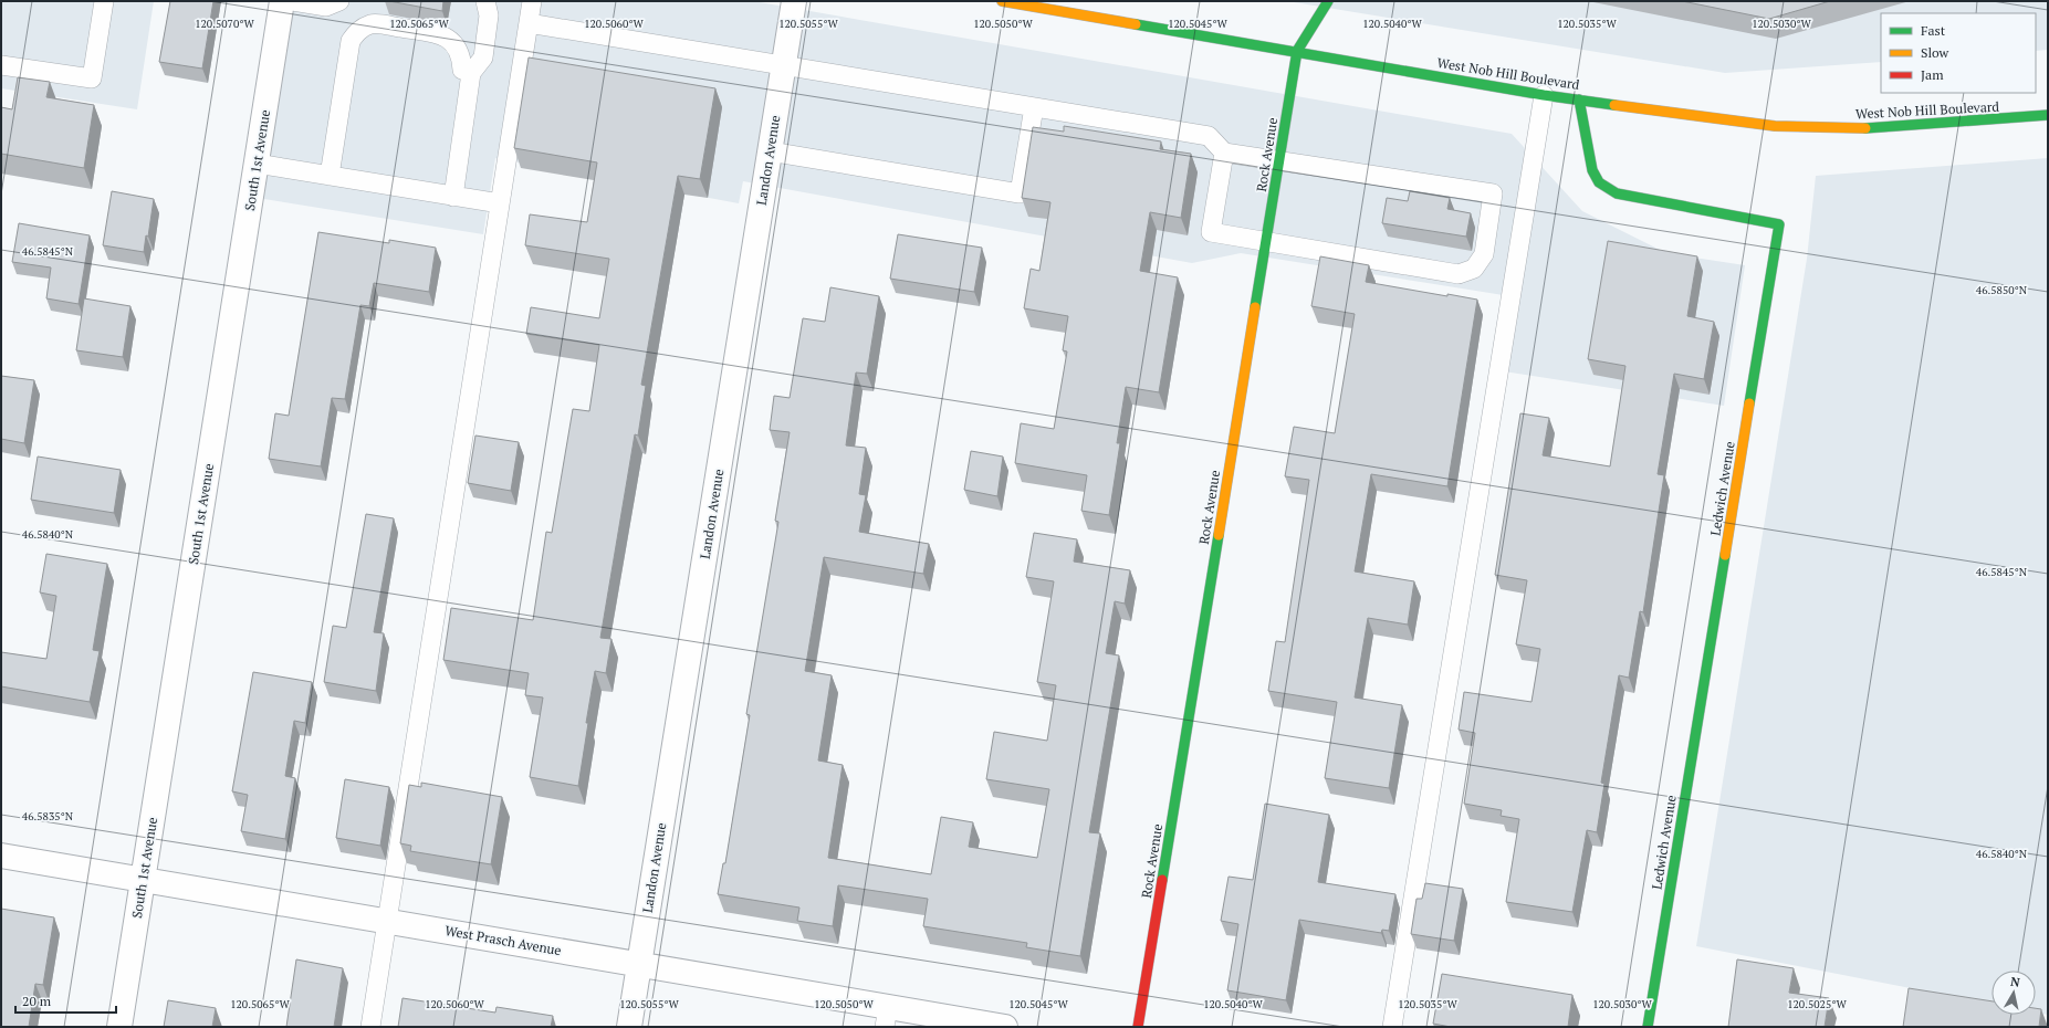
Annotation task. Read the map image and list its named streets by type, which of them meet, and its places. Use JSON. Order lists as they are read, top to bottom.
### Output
{
  "streets": {
    "street": [
      "West Nob Hill Boulevard",
      "Rock Avenue",
      "South 1st Avenue",
      "Landon Avenue",
      "Ledwich Avenue",
      "West Prasch Avenue"
    ]
  },
  "crossings": [
    ["West Nob Hill Boulevard", "Rock Avenue"],
    ["West Nob Hill Boulevard", "Ledwich Avenue"],
    ["South 1st Avenue", "West Prasch Avenue"],
    ["Landon Avenue", "West Prasch Avenue"]
  ],
  "legend": ["Fast", "Slow", "Jam"],
  "scale_bar": "20 m",
  "north": "top",
  "coordinates": [
    "120.5045°W",
    "120.5040°W",
    "120.5035°W",
    "120.5070°W",
    "120.5065°W",
    "120.5060°W",
    "120.5055°W",
    "120.5050°W",
    "120.5030°W",
    "46.5845°N",
    "46.5850°N",
    "46.5840°N",
    "46.5835°N",
    "120.5025°W"
  ]
}
